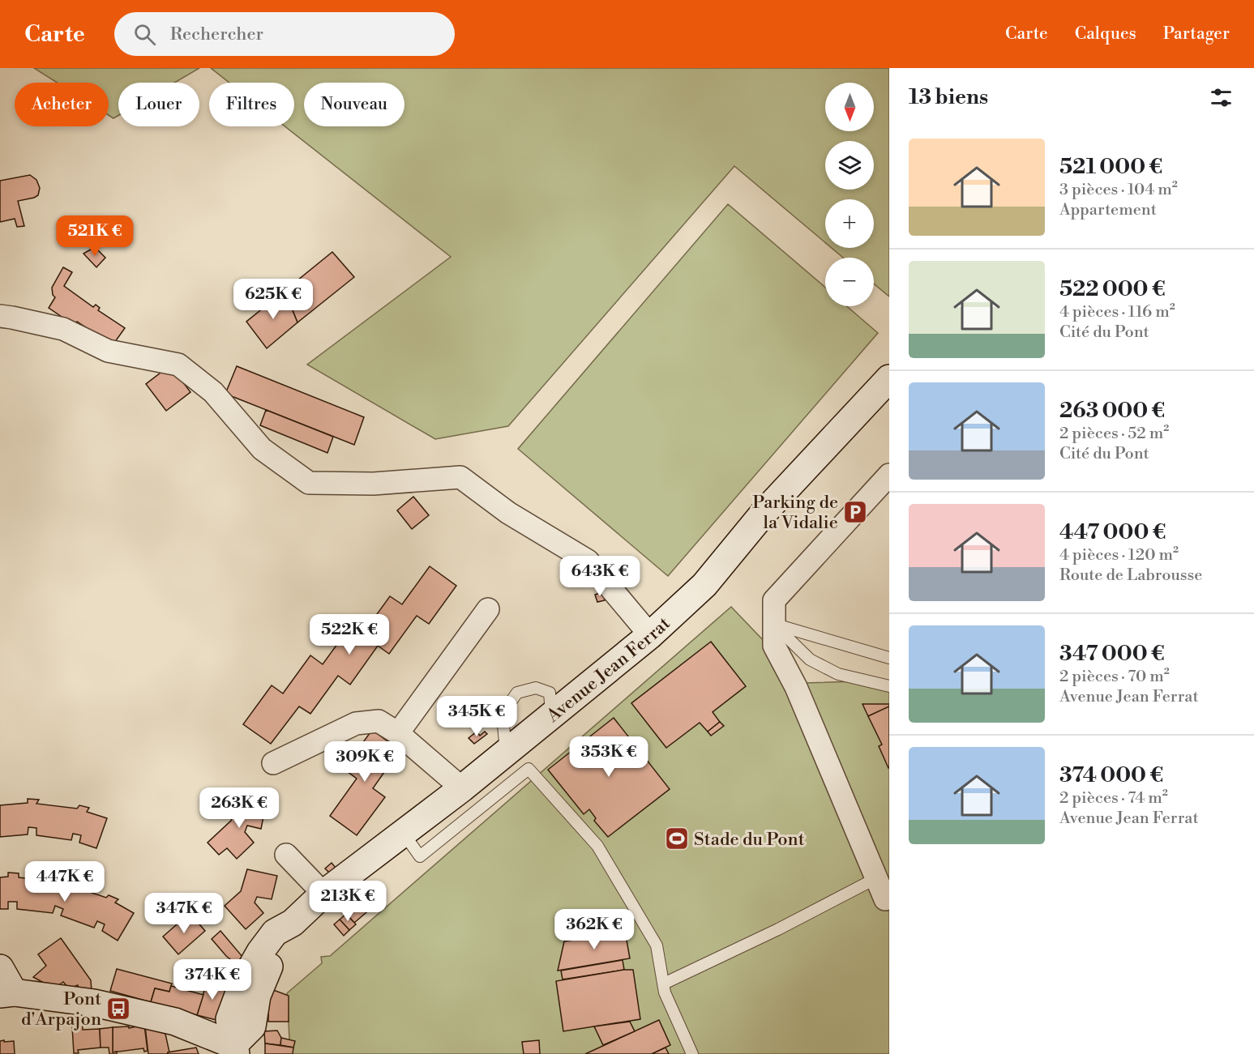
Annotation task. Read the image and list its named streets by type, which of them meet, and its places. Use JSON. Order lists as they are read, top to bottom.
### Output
{
  "streets": {
    "main road": ["Avenue Jean Ferrat"]
  },
  "places": {
    "parking": ["Parking de la Vidalie"],
    "sports": ["Stade du Pont"],
    "bus stop": ["Pont d'Arpajon"]
  },
  "north": "bottom",
  "page": {
    "header": "Carte",
    "search": "Rechercher",
    "nav": ["Carte", "Calques", "Partager"],
    "heading": "13 biens",
    "map_buttons": ["+", "−"],
    "chip": [
      "Acheter",
      "Louer",
      "Filtres",
      "Nouveau"
    ],
    "list": [
      {
        "name": "521 000 €",
        "note": "3 pièces · 104 m² · Appartement"
      },
      {
        "name": "522 000 €",
        "note": "4 pièces · 116 m² · Cité du Pont"
      },
      {
        "name": "263 000 €",
        "note": "2 pièces · 52 m² · Cité du Pont"
      },
      {
        "name": "447 000 €",
        "note": "4 pièces · 120 m² · Route de Labrousse"
      },
      {
        "name": "347 000 €",
        "note": "2 pièces · 70 m² · Avenue Jean Ferrat"
      },
      {
        "name": "374 000 €",
        "note": "2 pièces · 74 m² · Avenue Jean Ferrat"
      }
    ],
    "price": [
      "521K €",
      "625K €",
      "643K €",
      "522K €",
      "345K €",
      "353K €",
      "309K €",
      "263K €",
      "447K €",
      "213K €",
      "347K €",
      "362K €",
      "374K €"
    ]
  }
}
